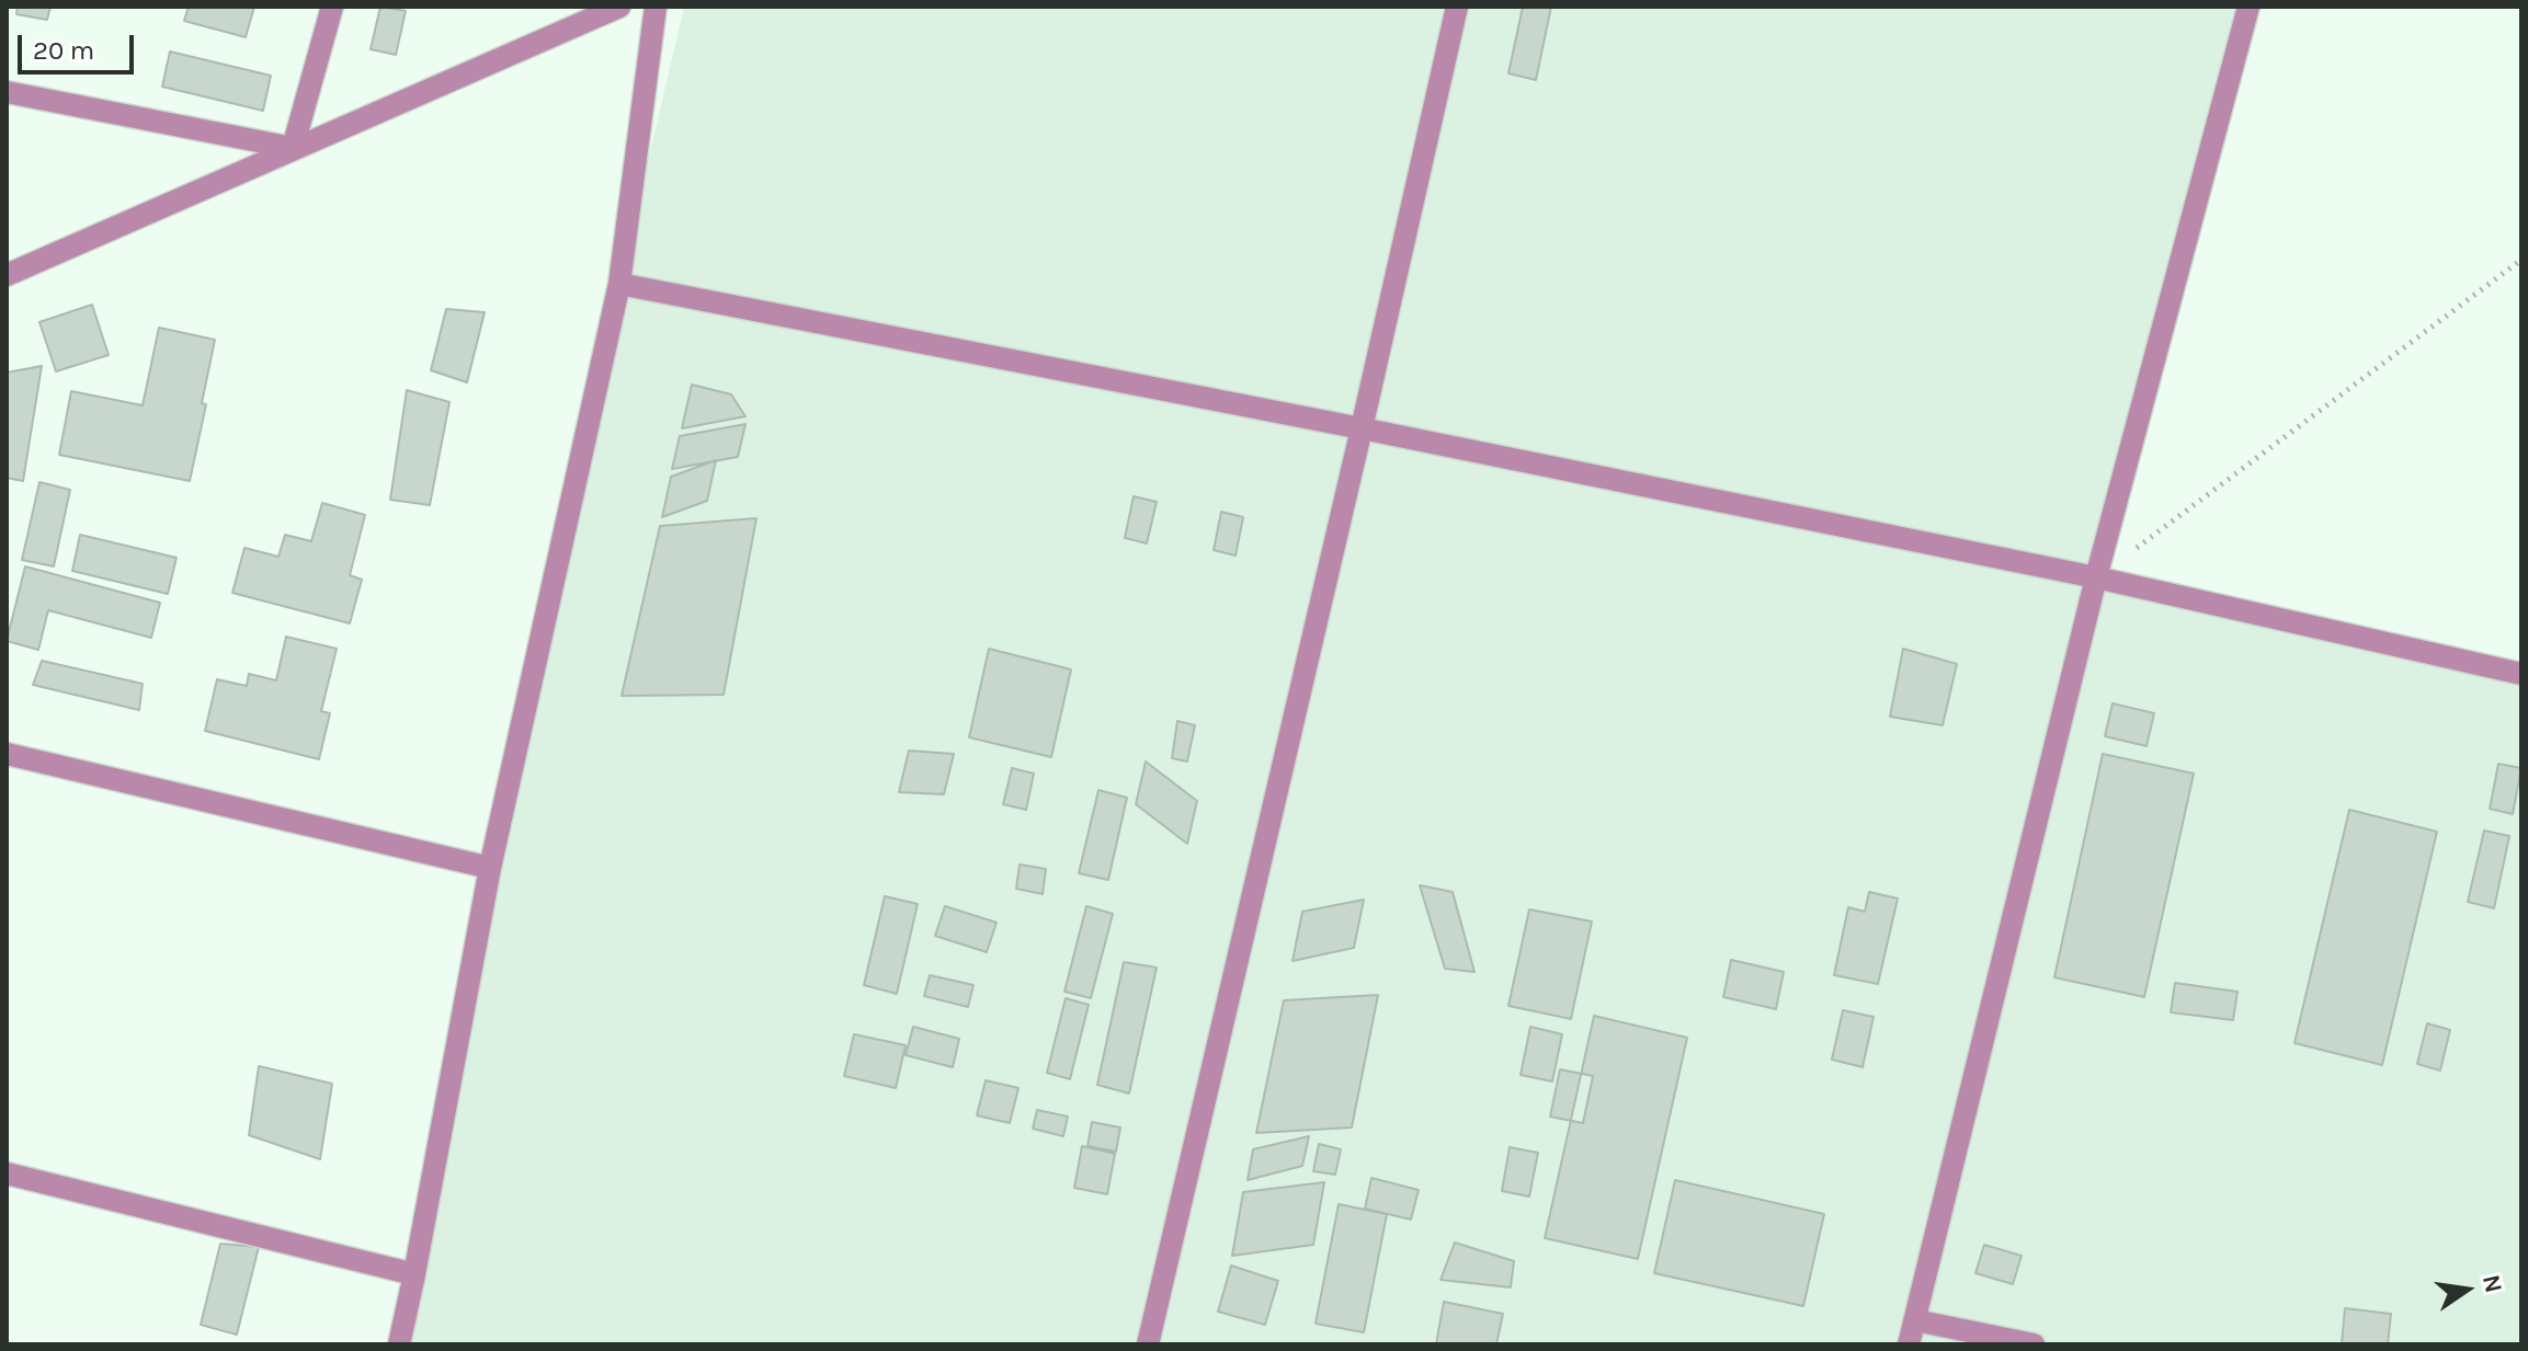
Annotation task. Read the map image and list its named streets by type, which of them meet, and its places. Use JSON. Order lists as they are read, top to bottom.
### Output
{
  "scale_bar": "20 m",
  "north": "right"
}
